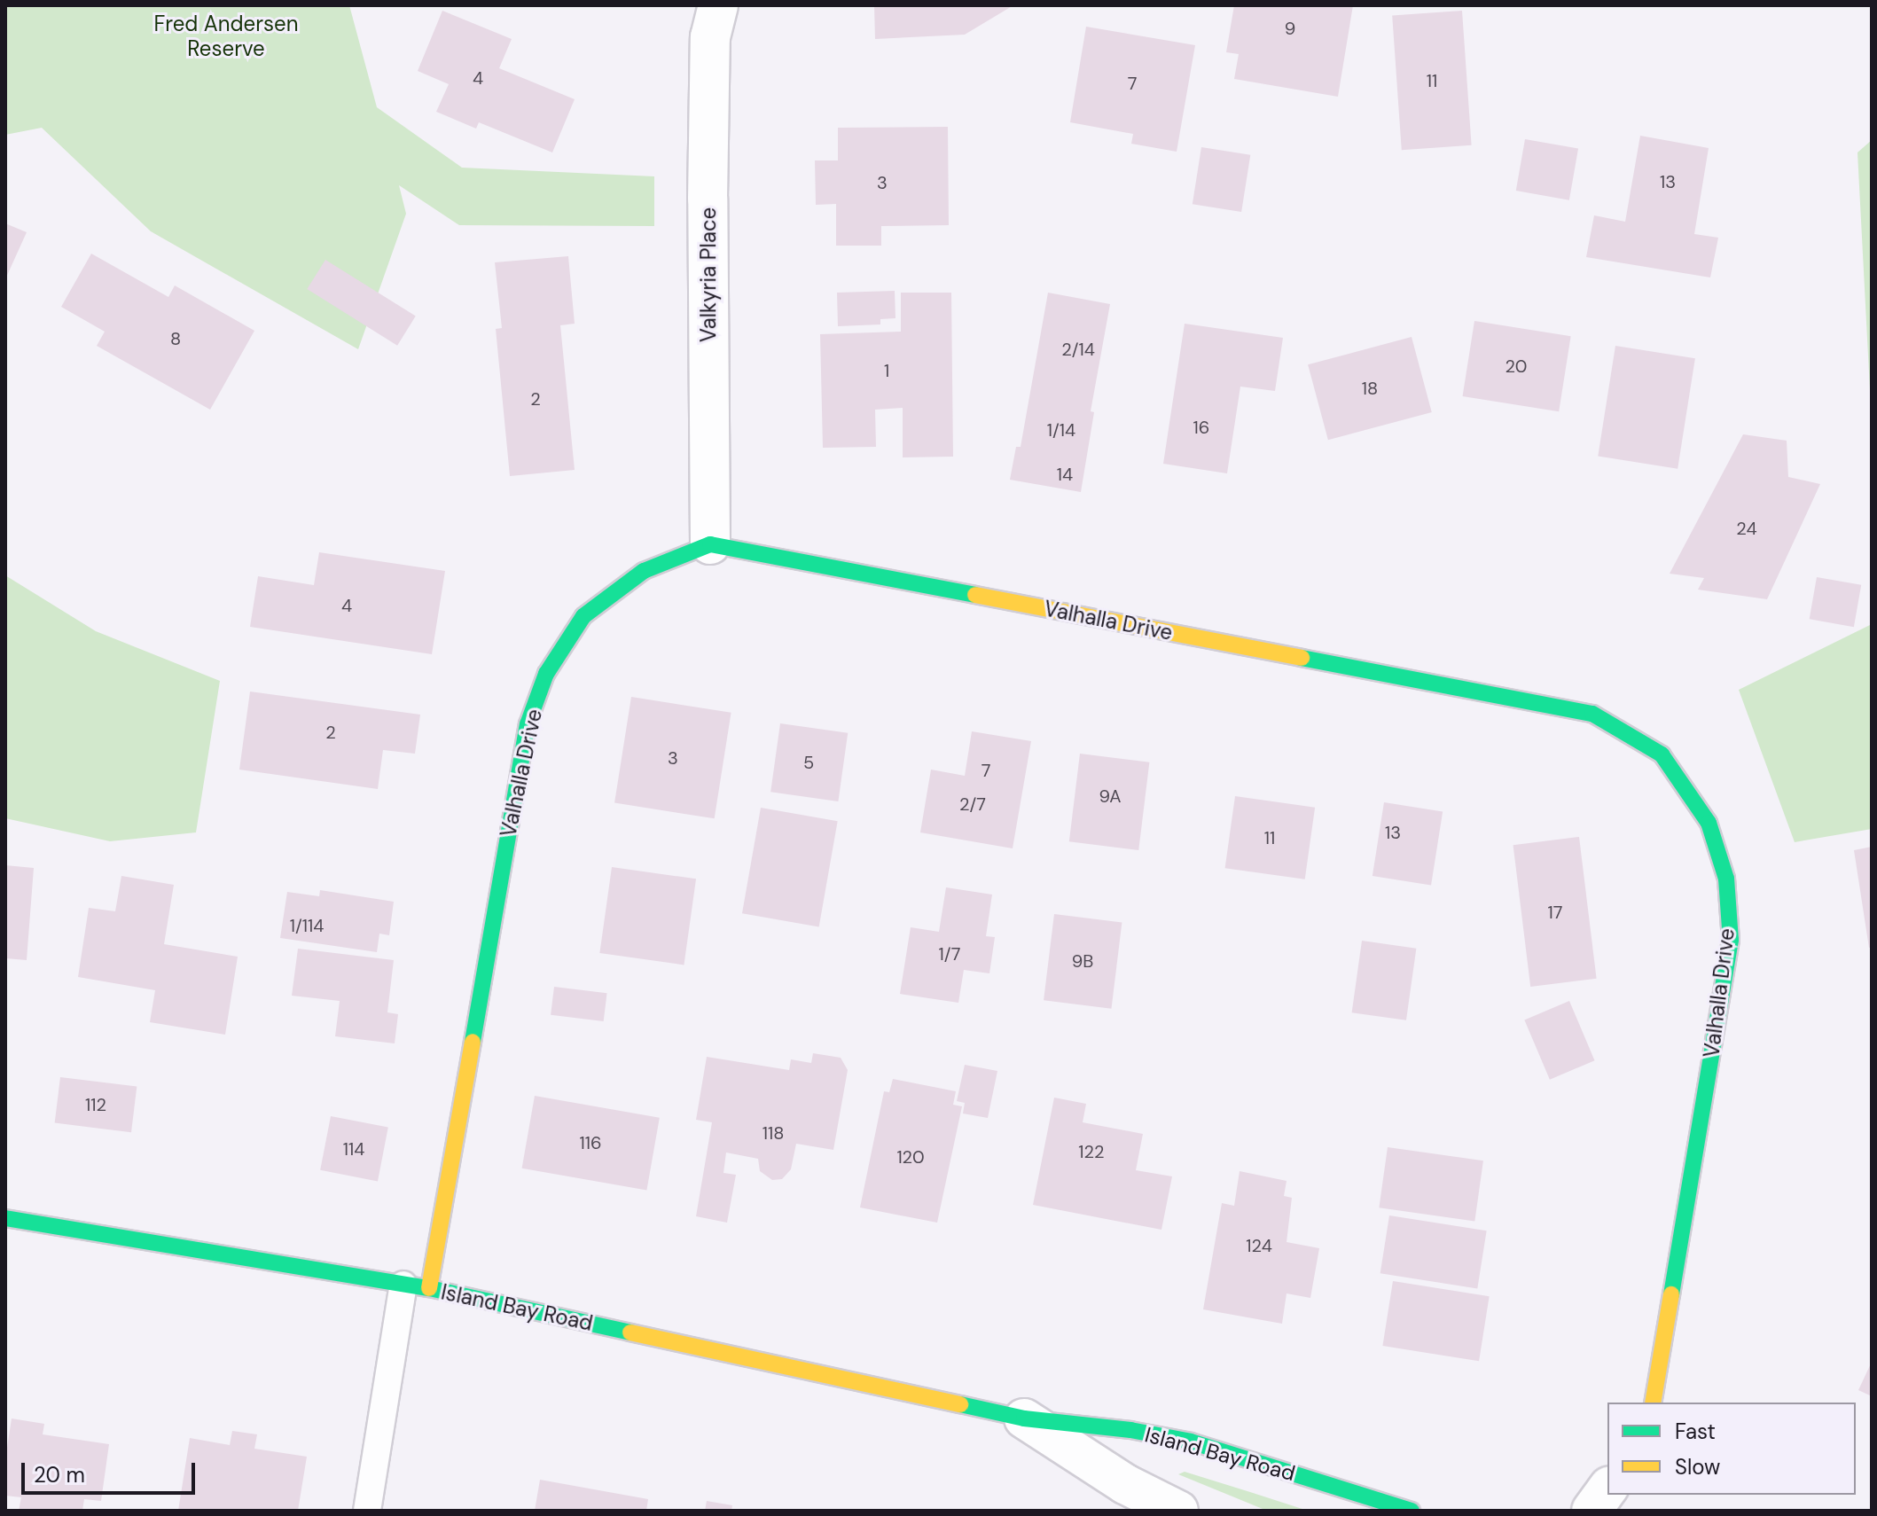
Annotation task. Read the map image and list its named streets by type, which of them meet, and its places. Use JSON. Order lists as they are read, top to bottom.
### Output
{
  "streets": {
    "street": ["Valkyria Place", "Valhalla Drive", "Island Bay Road"]
  },
  "crossings": [
    ["Valkyria Place", "Valhalla Drive"],
    ["Valhalla Drive", "Island Bay Road"]
  ],
  "parks": ["Fred Andersen Reserve"],
  "house_numbers": [
    "9",
    "4",
    "11",
    "7",
    "13",
    "3",
    "8",
    "2/14",
    "20",
    "1",
    "18",
    "2",
    "16",
    "1/14",
    "14",
    "24",
    "4",
    "2",
    "3",
    "5",
    "7",
    "9A",
    "2/7",
    "13",
    "11",
    "17",
    "1/114",
    "1/7",
    "9B",
    "112",
    "118",
    "116",
    "114",
    "122",
    "120",
    "124"
  ],
  "legend": ["Fast", "Slow"],
  "scale_bar": "20 m"
}
